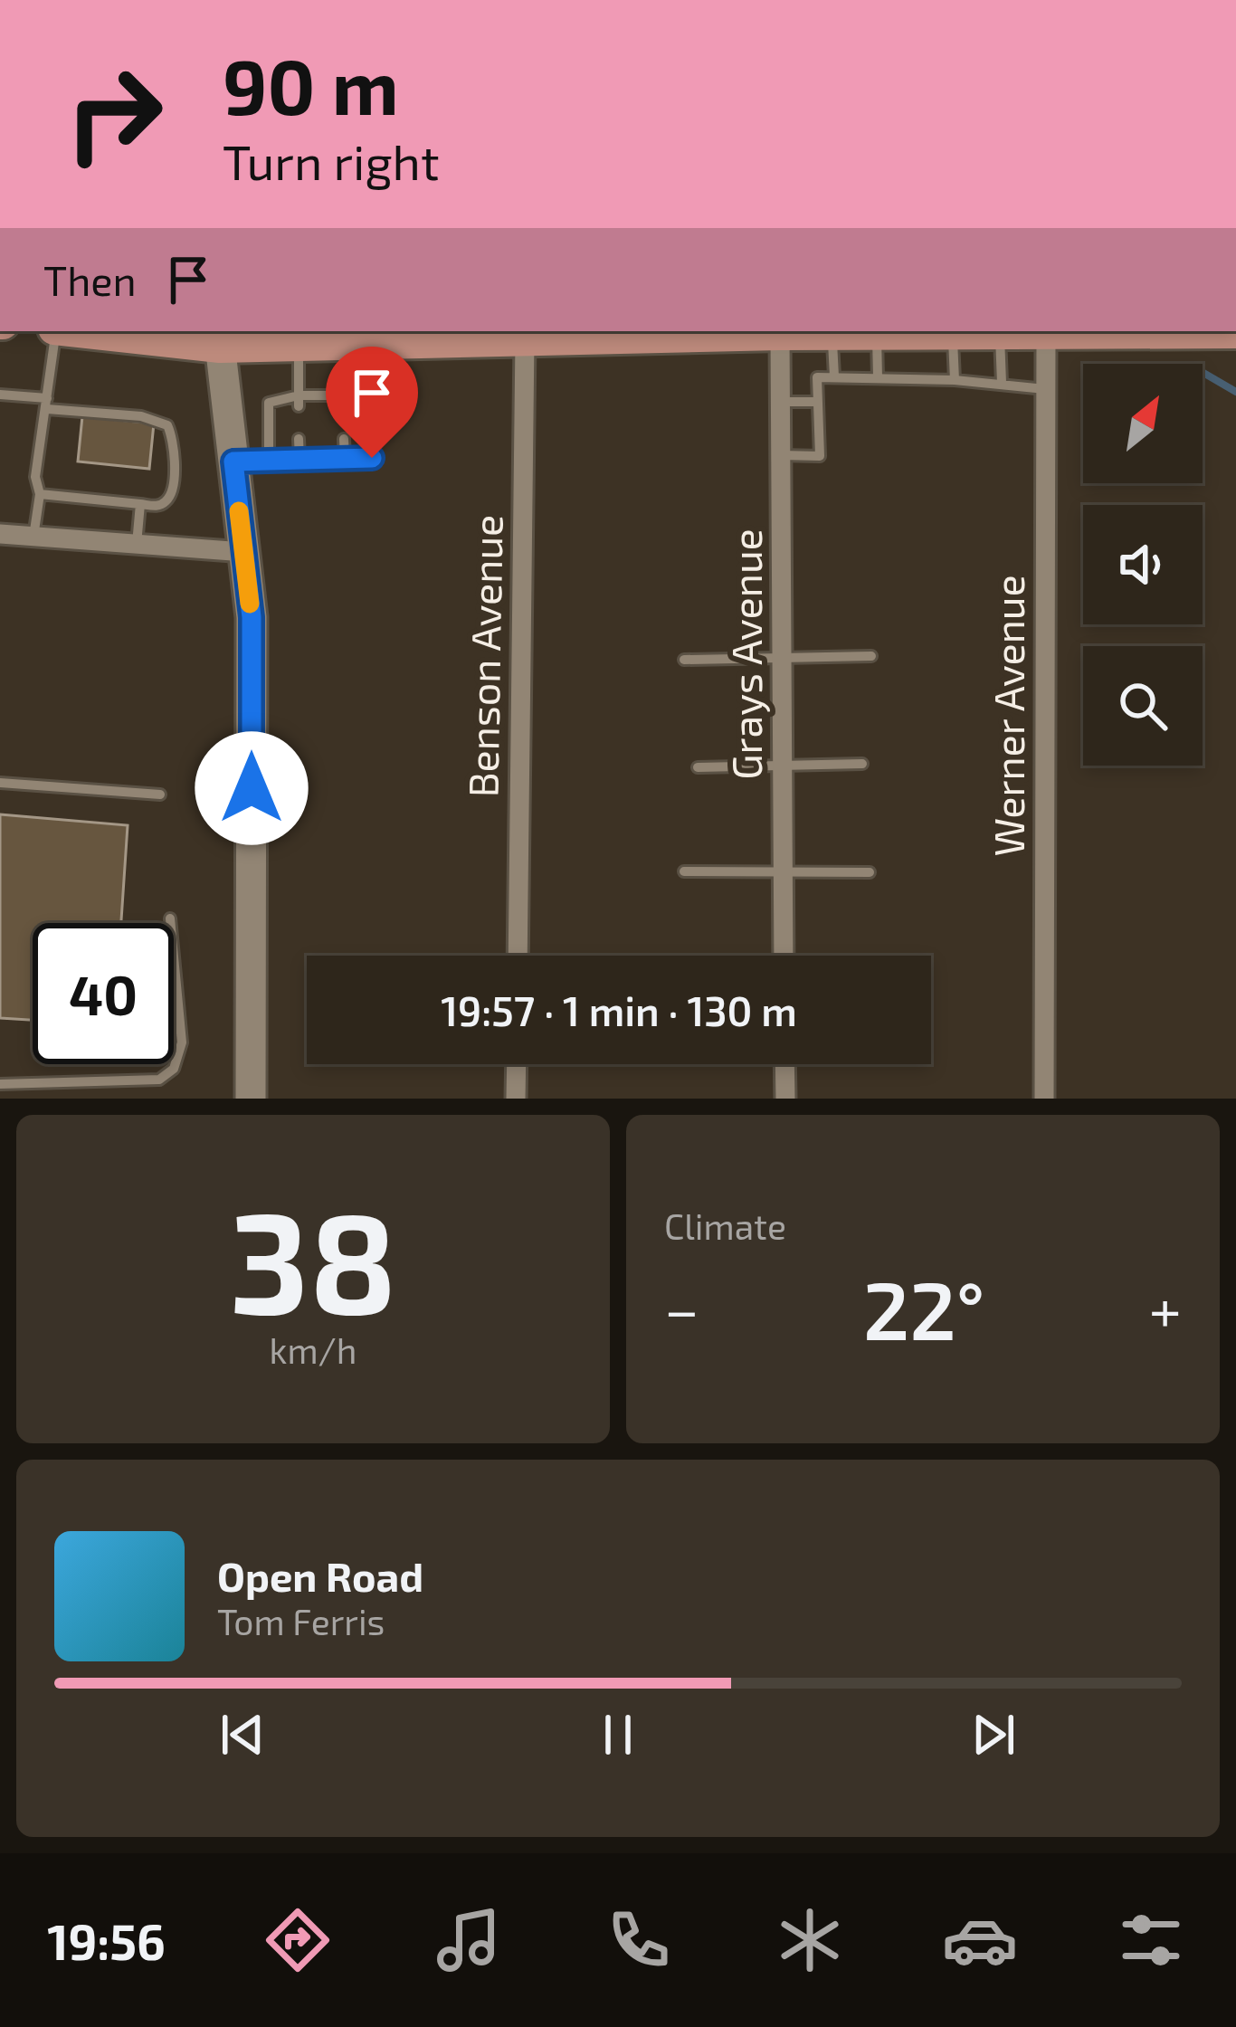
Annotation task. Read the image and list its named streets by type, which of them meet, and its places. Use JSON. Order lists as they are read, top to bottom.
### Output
{
  "streets": {
    "street": ["Grays Avenue", "Benson Avenue", "Werner Avenue"]
  },
  "north": "top right",
  "page": {
    "turn": ["90 m", "Turn right"],
    "then": "Then",
    "limit": "40",
    "trip": "19:57 · 1 min · 130 m",
    "tile": [
      ["38", "km/h"],
      "Climate"
    ],
    "heat": ["−", "22°", "+"],
    "song": ["Open Road", "Tom Ferris"],
    "tabs": "19:56"
  }
}
